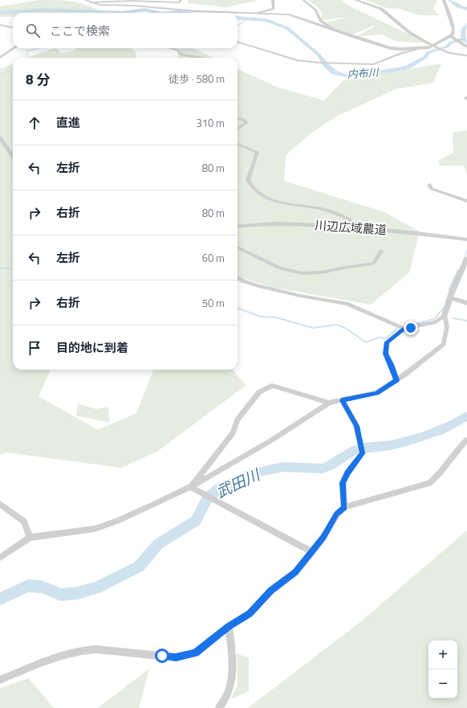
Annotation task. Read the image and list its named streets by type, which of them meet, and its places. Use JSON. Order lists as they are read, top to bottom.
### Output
{
  "streets": {
    "street": ["川辺広域農道"]
  },
  "water": ["内布川", "武田川"],
  "page": {
    "search": "ここで検索",
    "heading": ["8 分", "徒歩 · 580 m"],
    "list": [
      ["直進", "310 m"],
      ["左折", "80 m"],
      ["右折", "80 m"],
      ["左折", "60 m"],
      ["右折", "50 m"],
      "目的地に到着"
    ],
    "map_buttons": ["+", "−"]
  }
}
